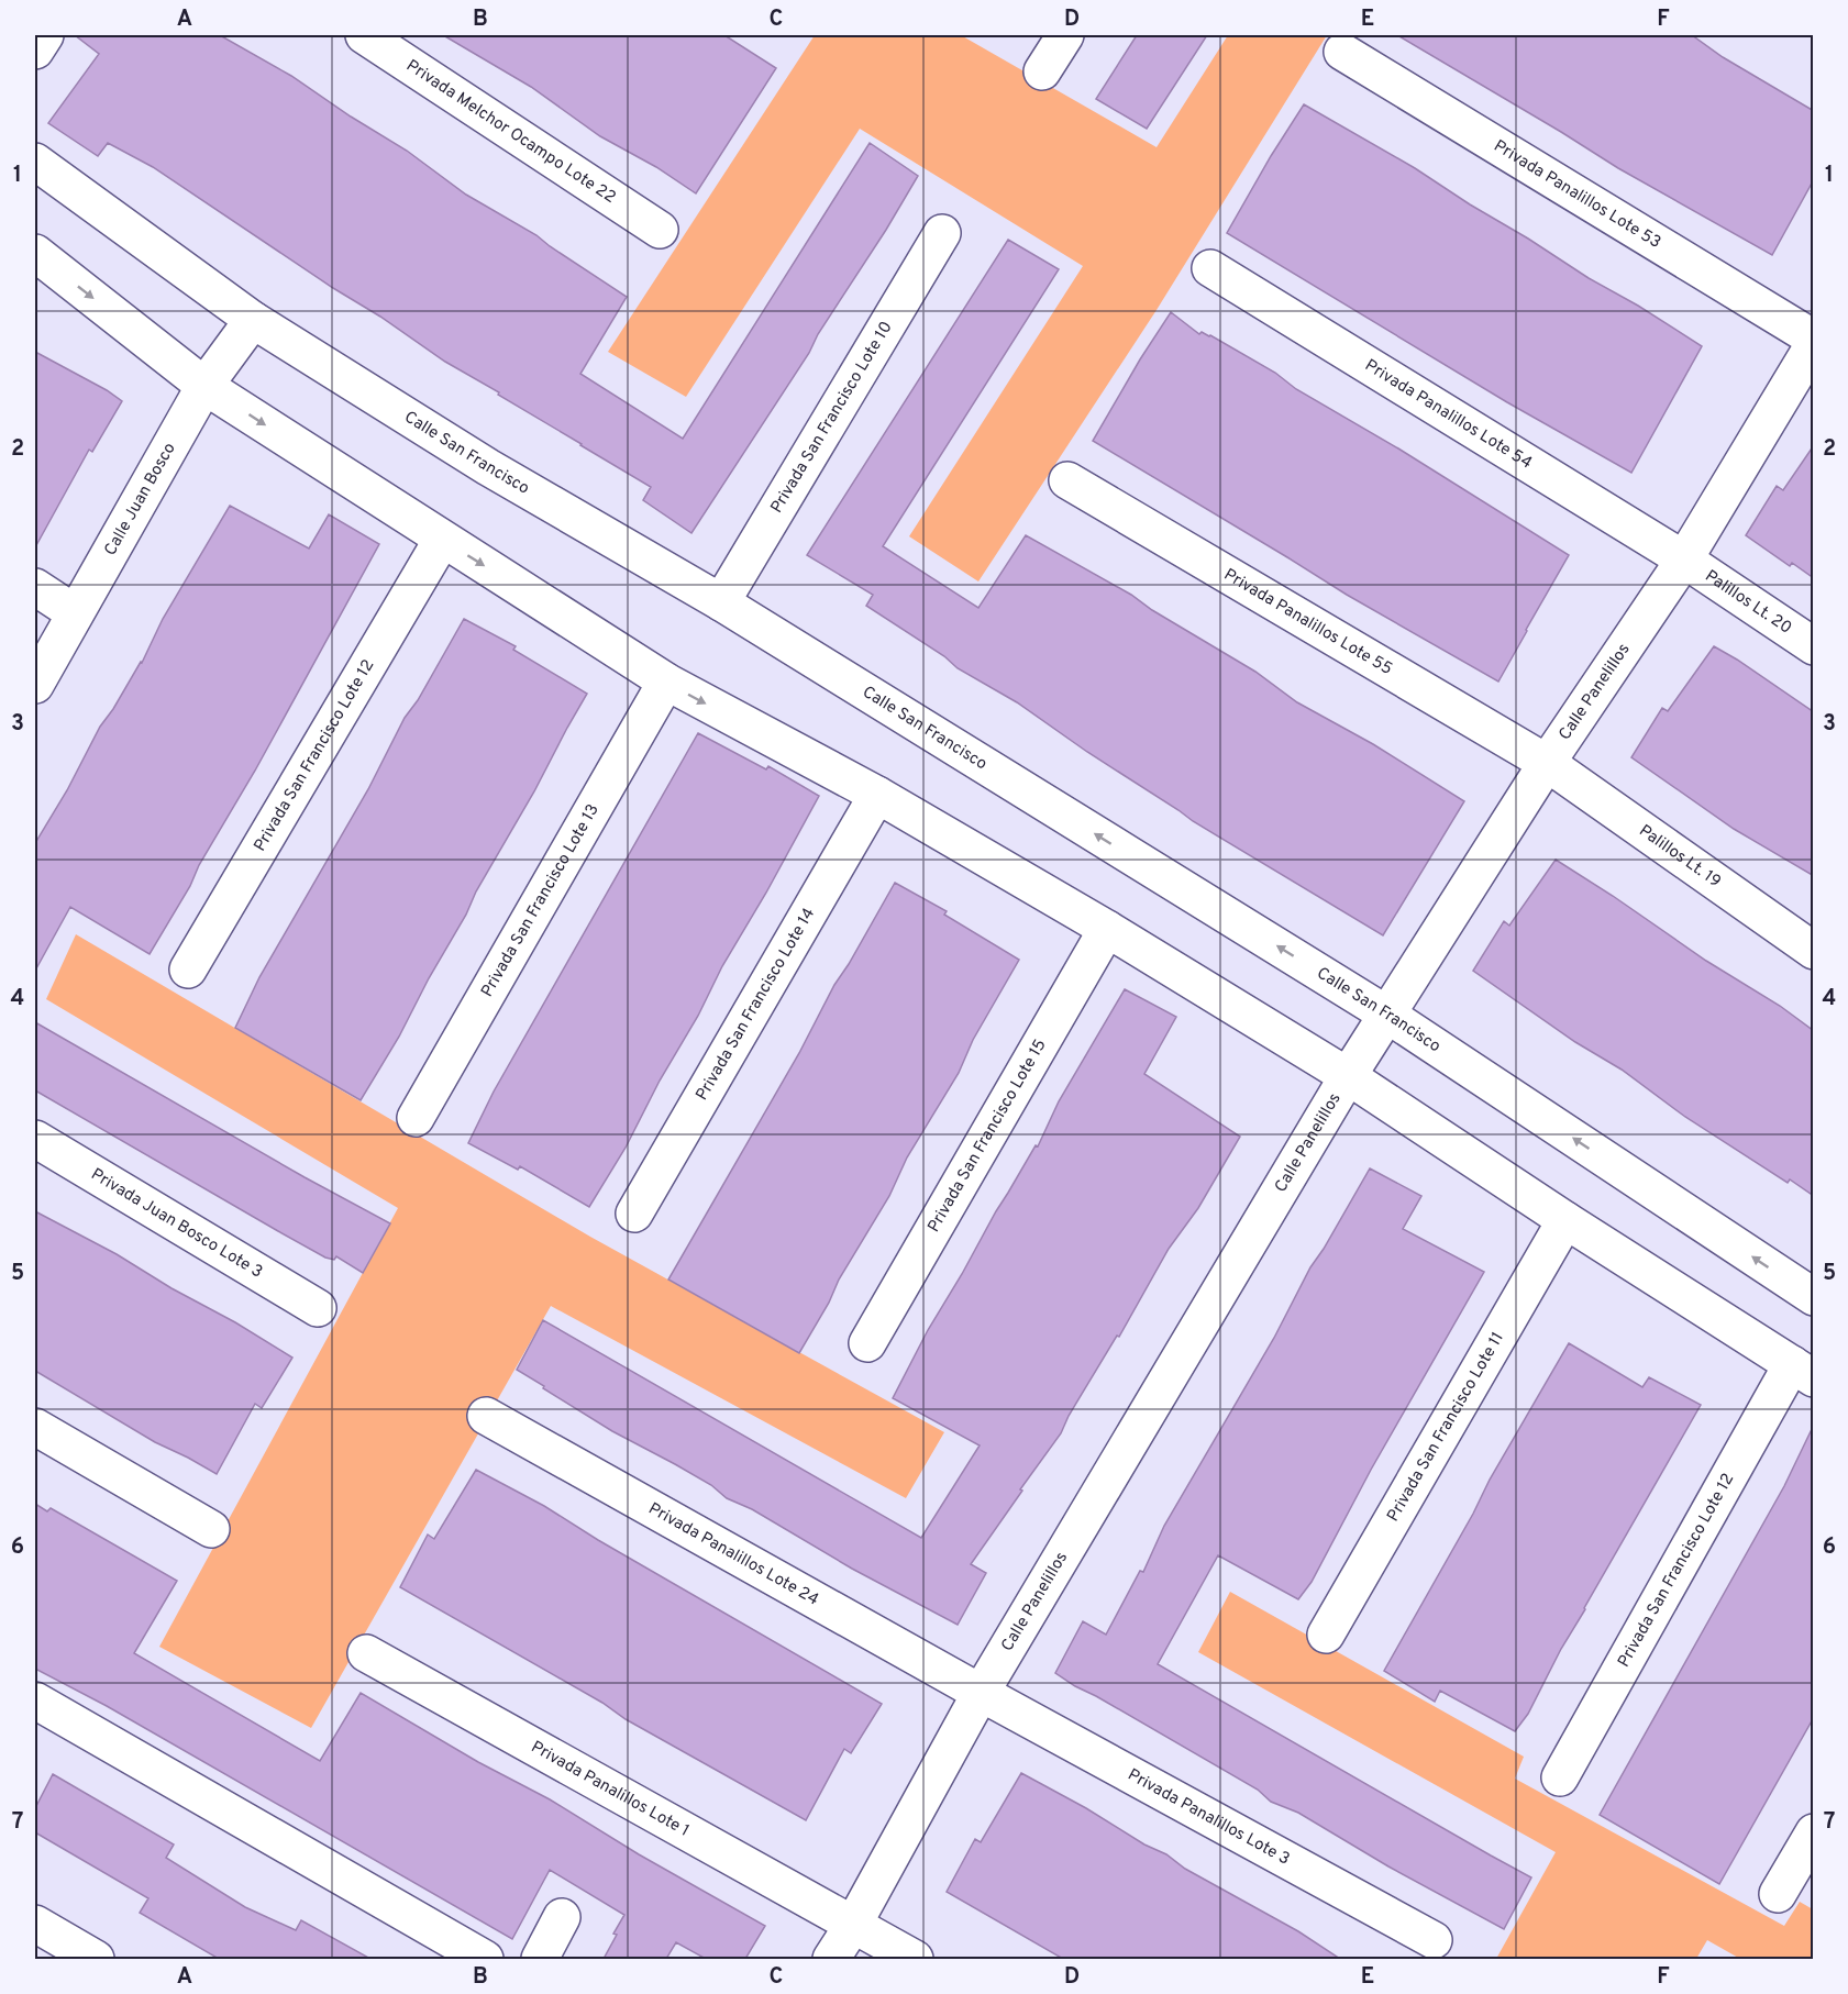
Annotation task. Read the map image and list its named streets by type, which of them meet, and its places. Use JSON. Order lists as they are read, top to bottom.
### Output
{
  "streets": {
    "street": [
      "Privada Melchor Ocampo Lote 22",
      "Privada Panalillos Lote 53",
      "Privada Panalillos Lote 54",
      "Privada San Francisco Lote 10",
      "Calle San Francisco",
      "Calle Juan Bosco",
      "Palillos Lt. 20",
      "Privada Panalillos Lote 55",
      "Calle Panelillos",
      "Privada San Francisco Lote 12",
      "Palillos Lt. 19",
      "Privada San Francisco Lote 13",
      "Privada San Francisco Lote 14",
      "Privada San Francisco Lote 15",
      "Privada Juan Bosco Lote 3",
      "Privada San Francisco Lote 11",
      "Privada Panalillos Lote 24",
      "Privada Panalillos Lote 1",
      "Privada Panalillos Lote 3"
    ]
  },
  "crossings": [
    ["Privada Panalillos Lote 54", "Palillos Lt. 20"],
    ["Privada Panalillos Lote 54", "Calle Panelillos"],
    ["Privada San Francisco Lote 10", "Calle San Francisco"],
    ["Calle San Francisco", "Calle Juan Bosco"],
    ["Calle San Francisco", "Calle Panelillos"],
    ["Palillos Lt. 20", "Calle Panelillos"],
    ["Privada Panalillos Lote 55", "Calle Panelillos"],
    ["Privada Panalillos Lote 55", "Palillos Lt. 19"],
    ["Calle Panelillos", "Palillos Lt. 19"],
    ["Calle Panelillos", "Privada Panalillos Lote 24"],
    ["Calle Panelillos", "Privada Panalillos Lote 1"],
    ["Calle Panelillos", "Privada Panalillos Lote 3"],
    ["Privada Panalillos Lote 24", "Privada Panalillos Lote 3"]
  ],
  "grid": {
    "columns": [
      "A",
      "B",
      "C",
      "D",
      "E",
      "F"
    ],
    "rows": [
      "1",
      "2",
      "3",
      "4",
      "5",
      "6",
      "7"
    ]
  }
}
